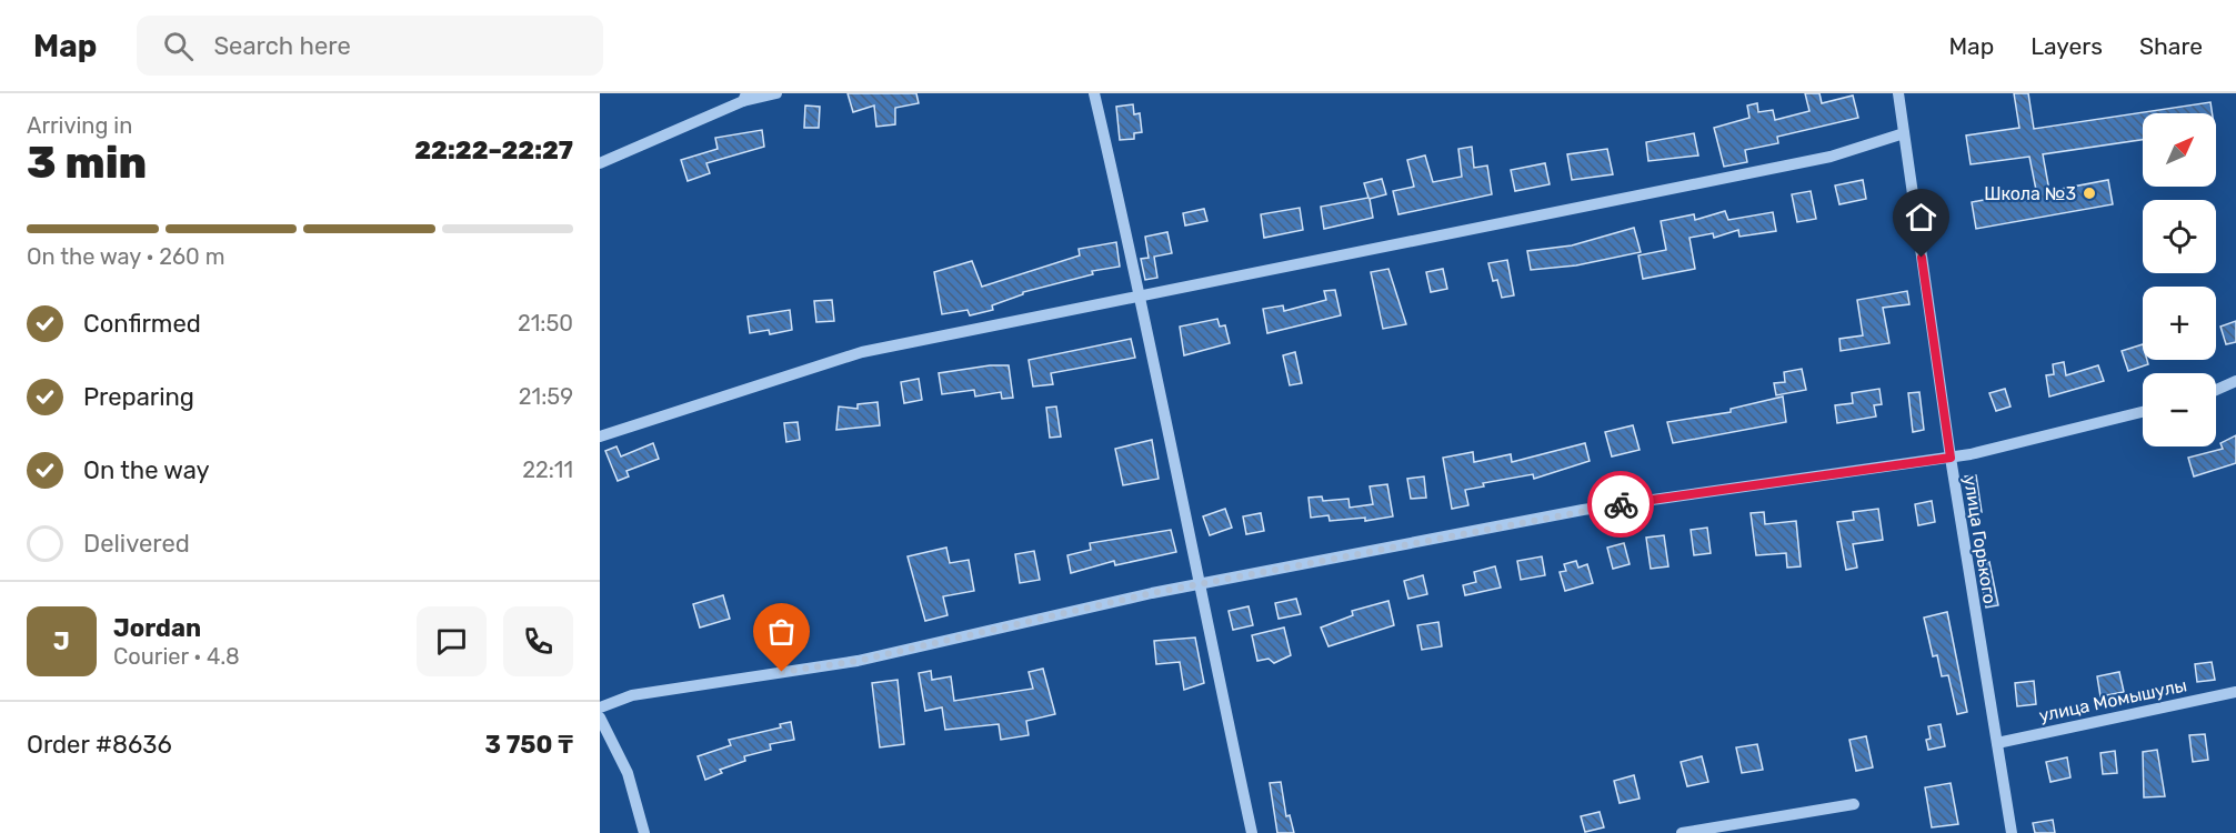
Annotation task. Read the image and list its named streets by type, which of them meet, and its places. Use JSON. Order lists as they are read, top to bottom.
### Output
{
  "streets": {
    "street": ["улица Горького", "улица Момышулы"]
  },
  "crossings": [
    ["улица Горького", "улица Момышулы"]
  ],
  "places": ["Школа №3"],
  "north": "top right",
  "page": {
    "header": "Map",
    "search": "Search here",
    "nav": ["Map", "Layers", "Share"],
    "heading": ["3 min", "Arriving in", "22:22–22:27"],
    "panel": [
      "Jordan",
      "Courier · 4.8",
      "Order #8636",
      "3 750 ₸"
    ],
    "map_buttons": ["+", "−"],
    "bar": "On the way · 260 m",
    "list": [
      ["Confirmed", "21:50"],
      ["Preparing", "21:59"],
      ["On the way", "22:11"],
      "Delivered"
    ],
    "round": "J"
  }
}
